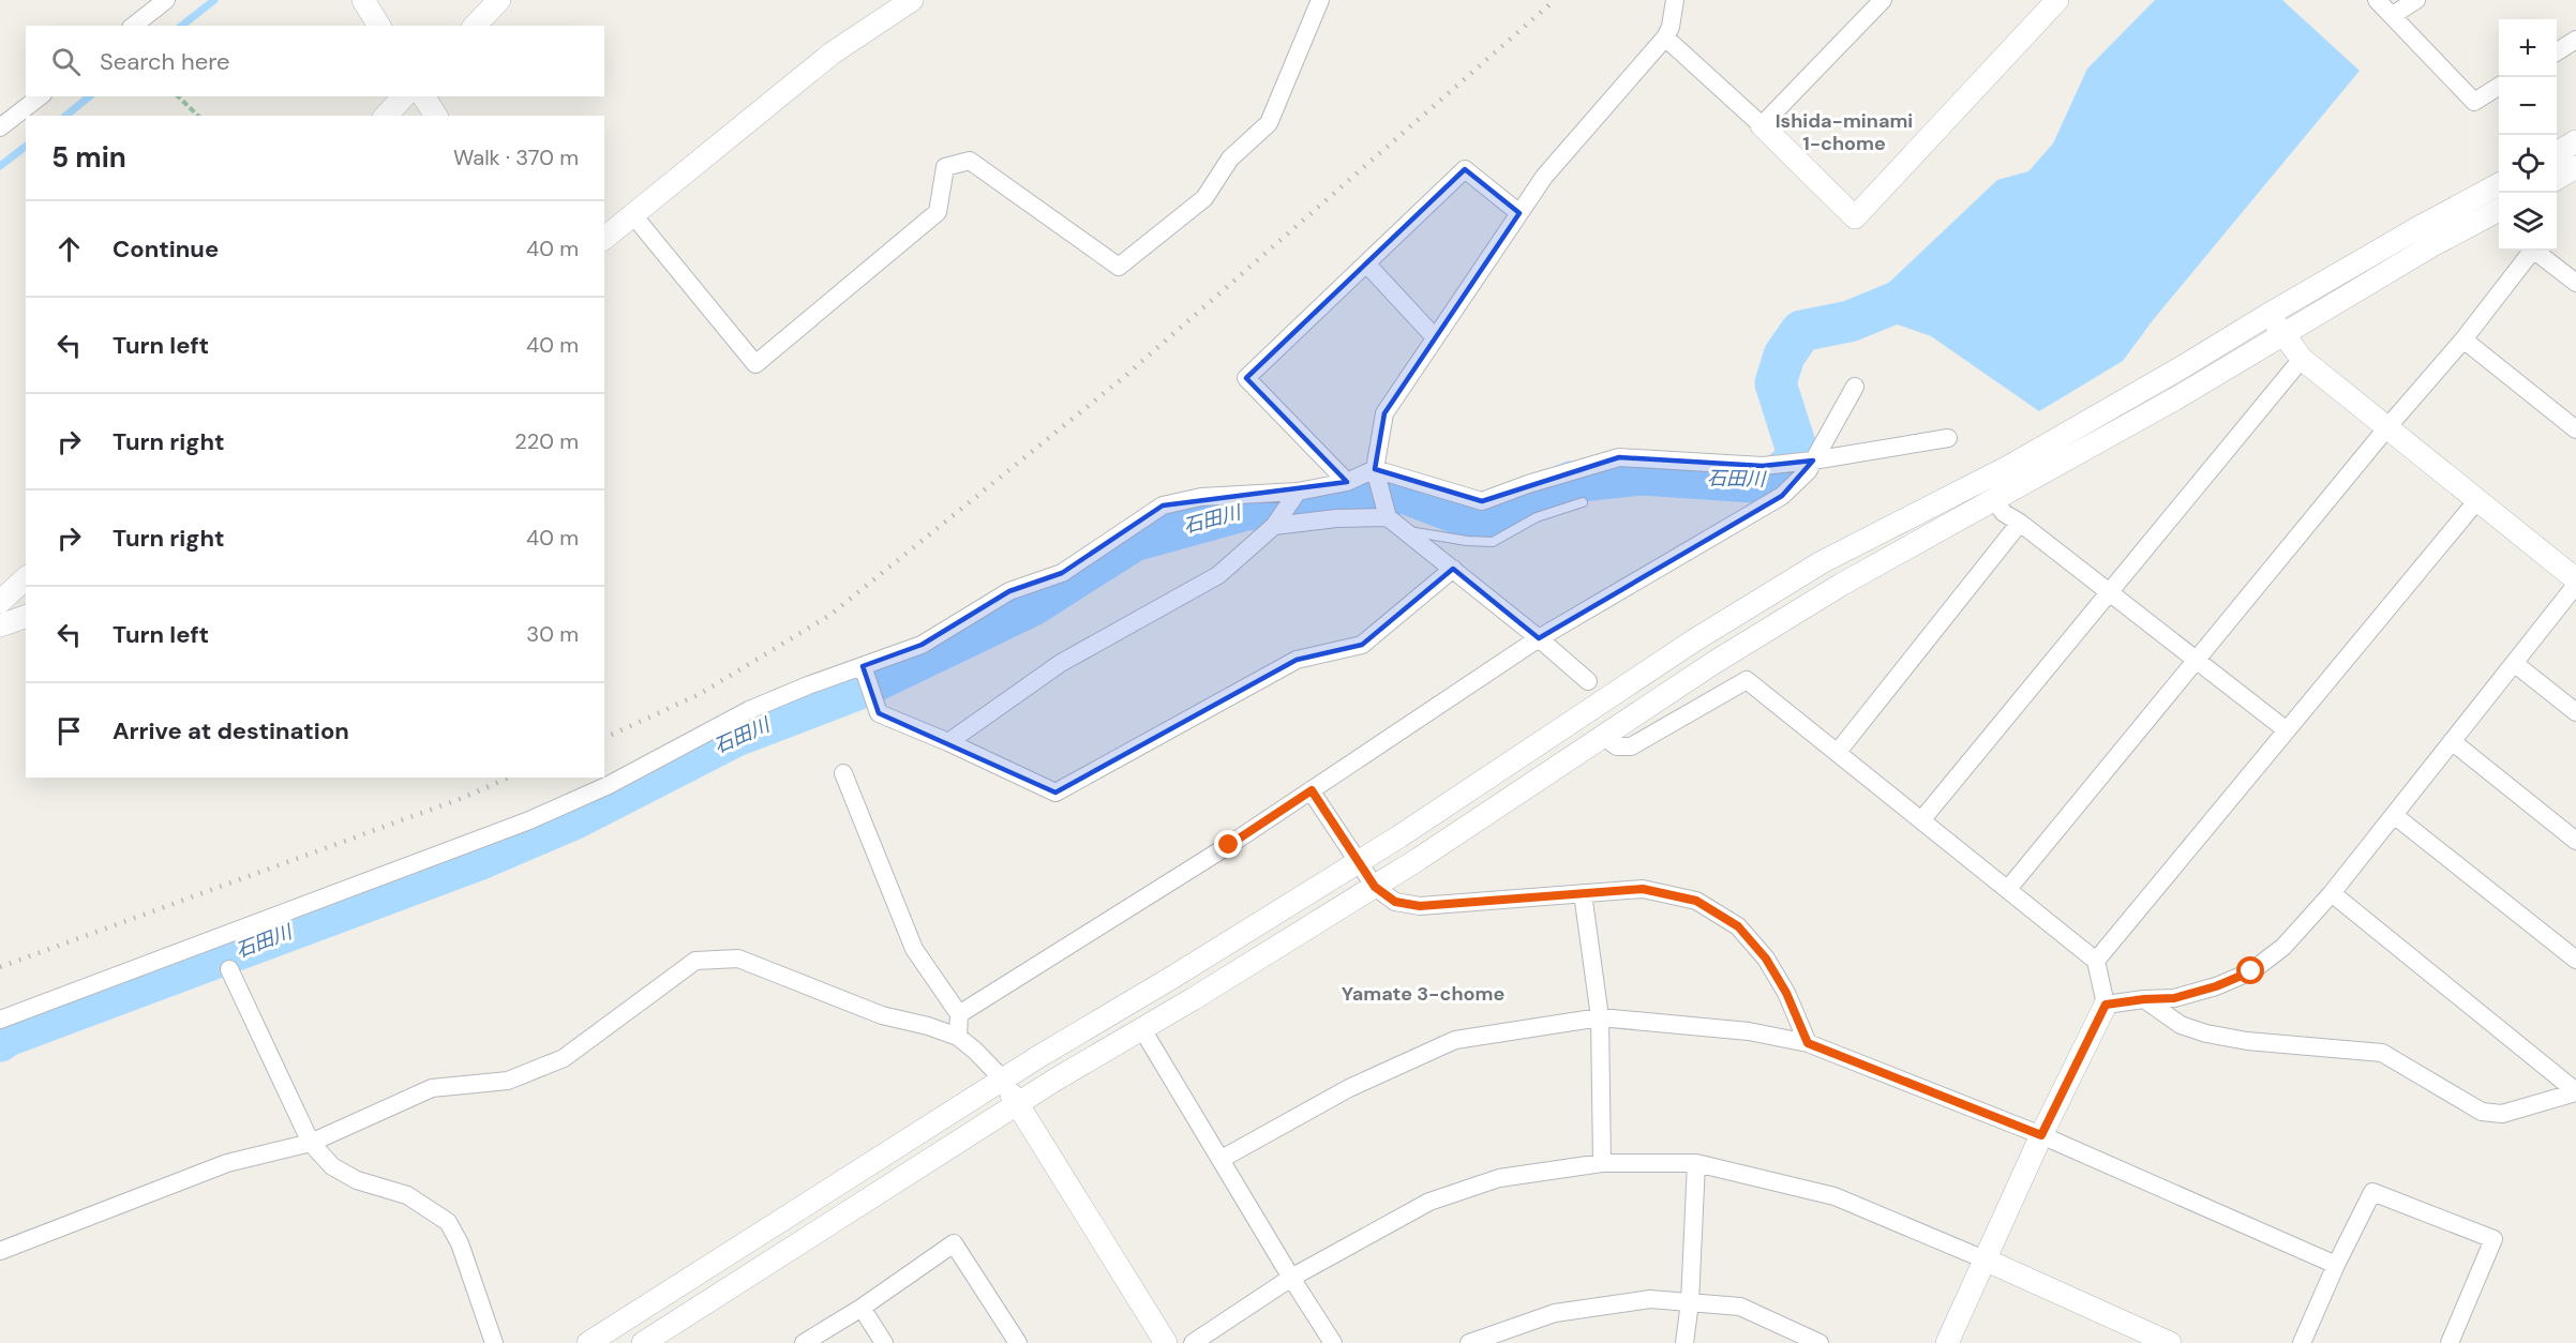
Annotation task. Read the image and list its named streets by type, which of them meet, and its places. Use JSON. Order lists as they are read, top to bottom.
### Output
{
  "districts": ["Ishida-minami 1-chome", "Yamate 3-chome"],
  "water": ["石田川"],
  "page": {
    "map_buttons": ["+", "−"],
    "search": "Search here",
    "heading": ["5 min", "Walk · 370 m"],
    "list": [
      ["Continue", "40 m"],
      ["Turn left", "40 m"],
      ["Turn right", "220 m"],
      ["Turn right", "40 m"],
      ["Turn left", "30 m"],
      "Arrive at destination"
    ]
  }
}
